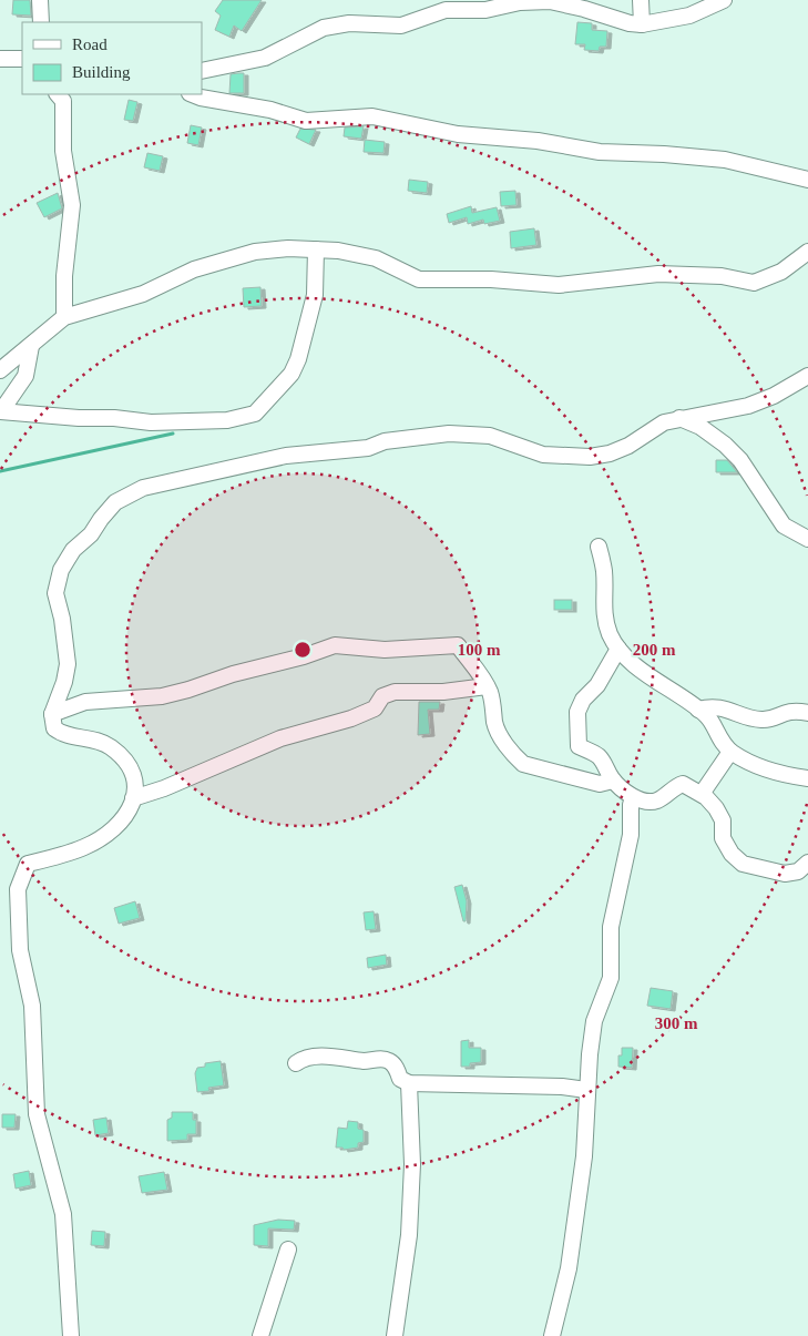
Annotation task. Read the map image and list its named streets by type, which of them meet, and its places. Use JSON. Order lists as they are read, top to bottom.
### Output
{
  "legend": ["Road", "Building"],
  "rings": ["100 m", "200 m", "300 m"]
}
